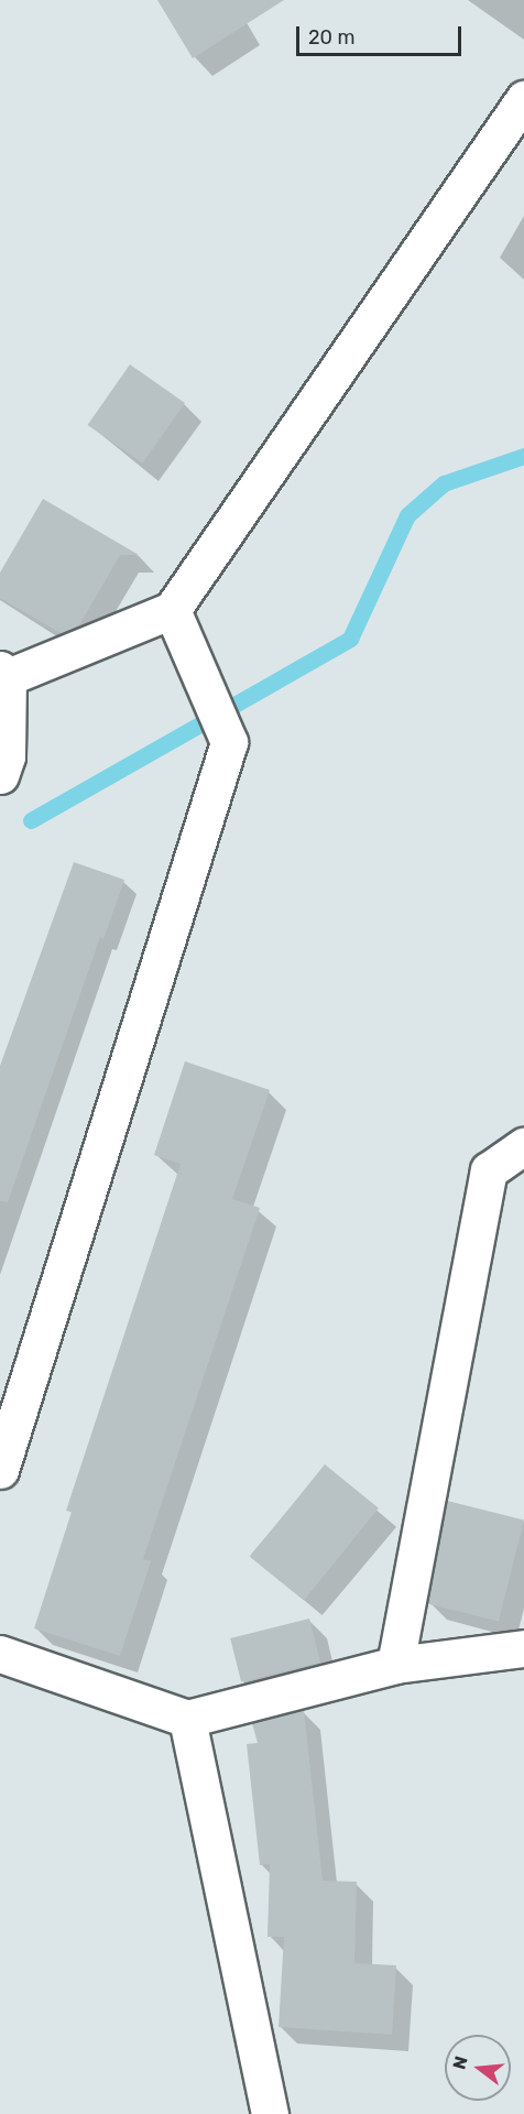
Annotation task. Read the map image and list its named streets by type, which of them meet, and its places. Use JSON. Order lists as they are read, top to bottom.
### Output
{
  "scale_bar": "20 m",
  "north": "left"
}
